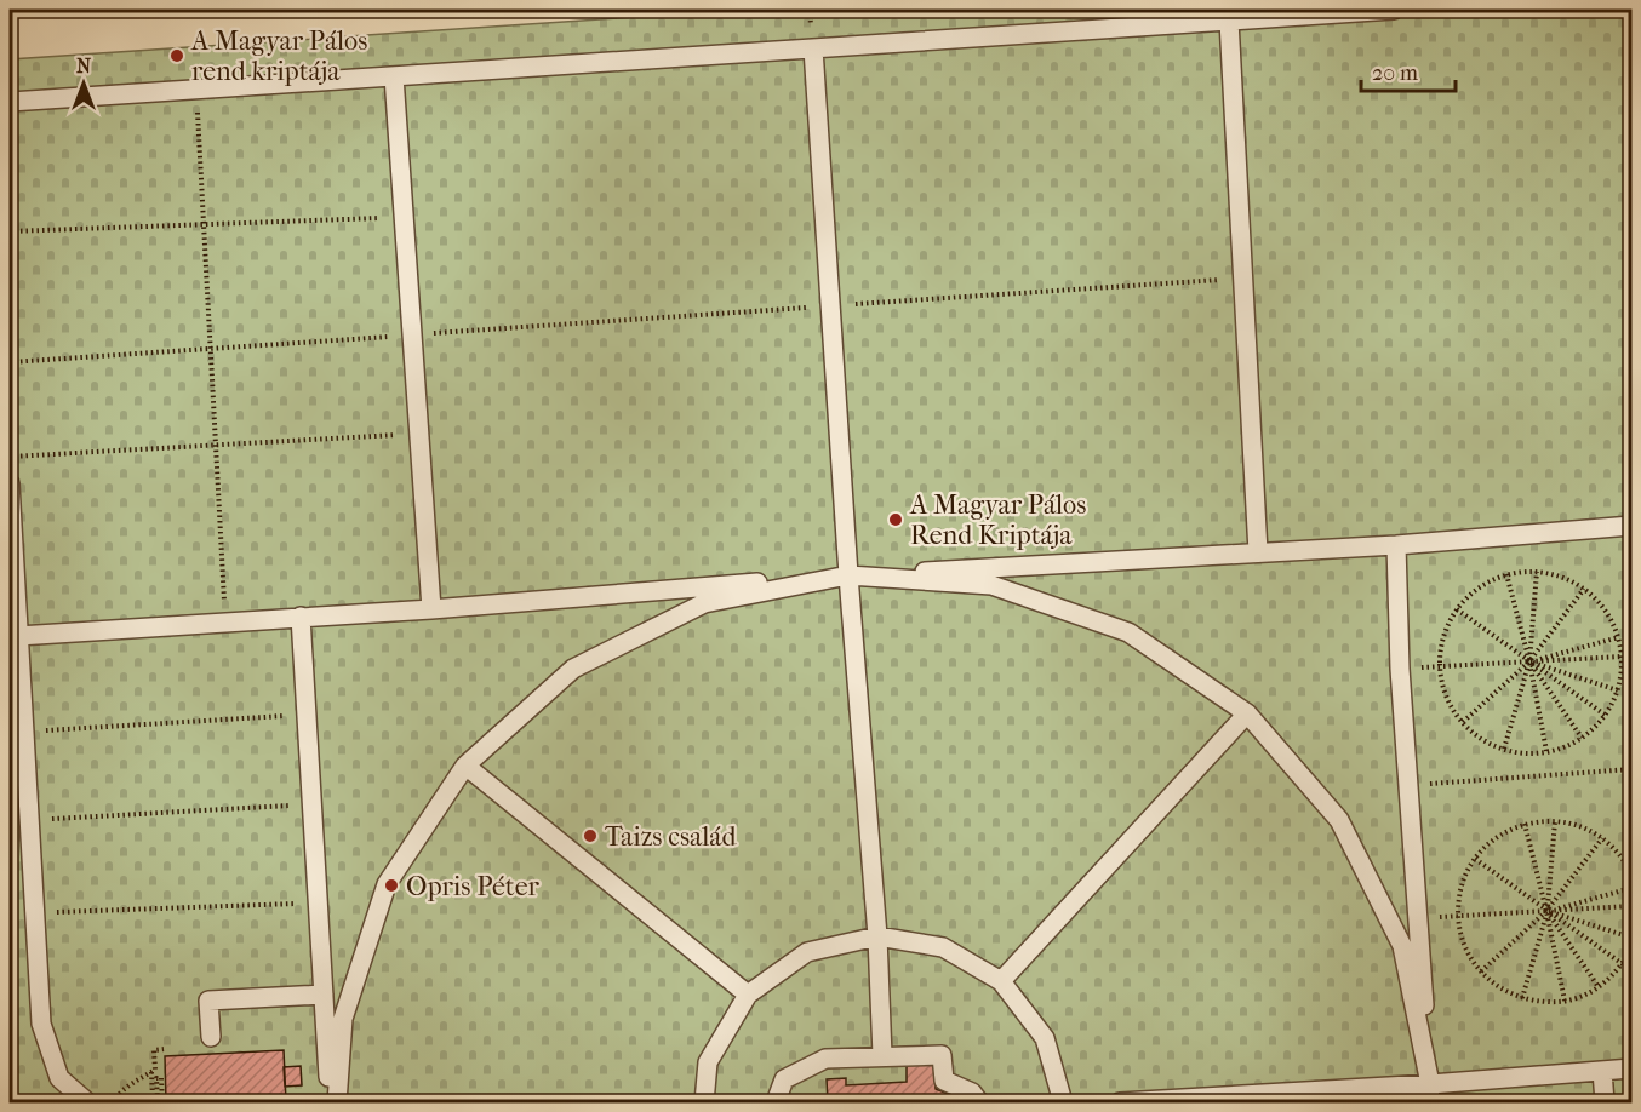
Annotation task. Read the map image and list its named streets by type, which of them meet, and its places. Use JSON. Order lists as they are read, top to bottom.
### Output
{
  "places": [
    "A Magyar Pálos rend kriptája",
    "A Magyar Pálos Rend Kriptája",
    "Taizs család",
    "Opris Péter"
  ],
  "scale_bar": "20 m",
  "north": "top"
}
